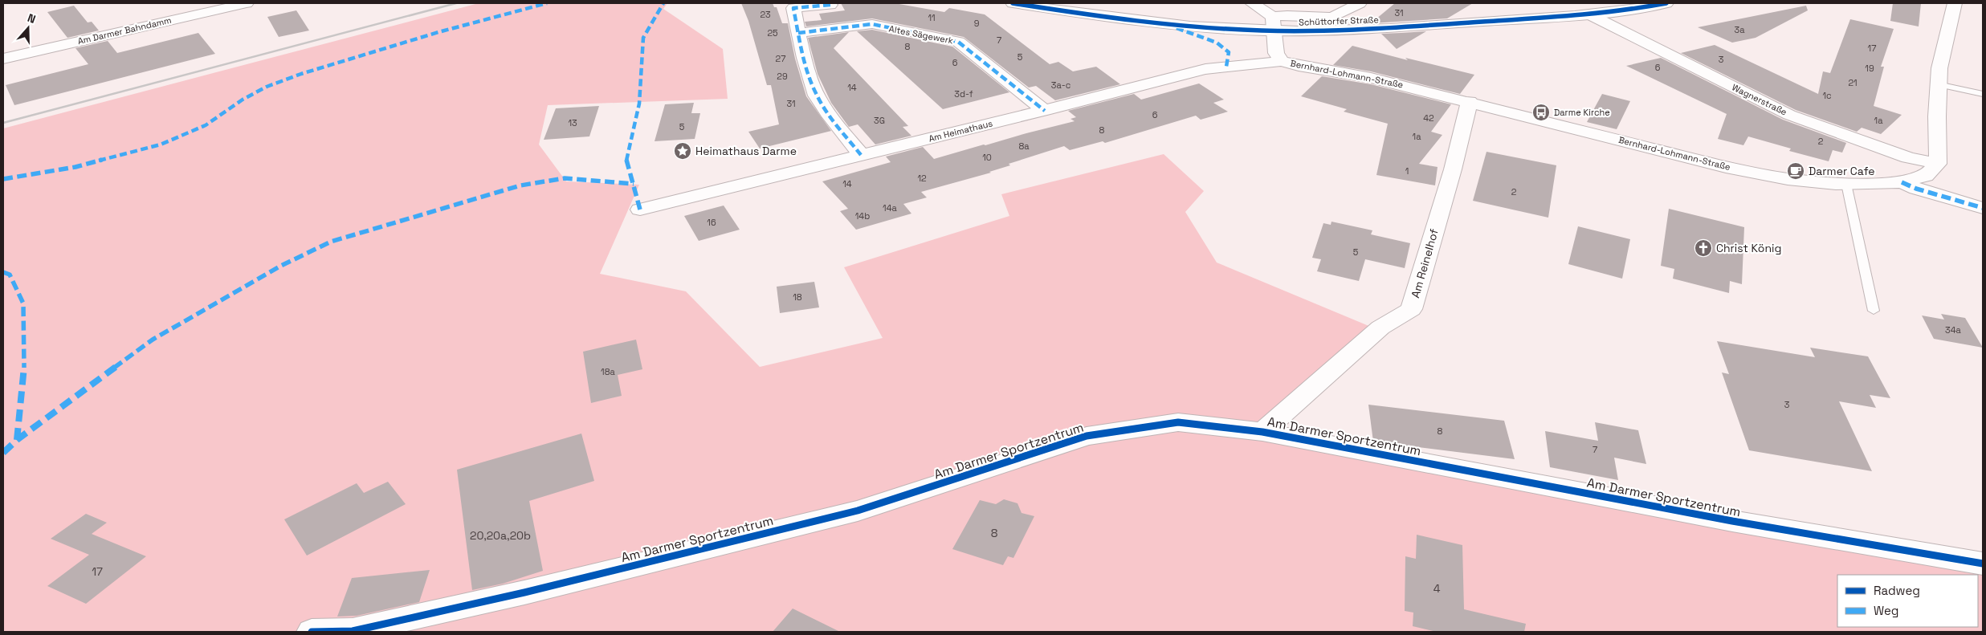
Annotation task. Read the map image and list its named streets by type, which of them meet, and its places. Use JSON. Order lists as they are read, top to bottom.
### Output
{
  "streets": {
    "street": [
      "Schüttorfer Straße",
      "Am Darmer Bahndamm",
      "Altes Sägewerk",
      "Bernhard-Lohmann-Straße",
      "Wagnerstraße",
      "Am Heimathaus",
      "Am Reinelhof",
      "Am Darmer Sportzentrum"
    ]
  },
  "crossings": [
    ["Schüttorfer Straße", "Bernhard-Lohmann-Straße"],
    ["Schüttorfer Straße", "Wagnerstraße"],
    ["Altes Sägewerk", "Am Heimathaus"],
    ["Bernhard-Lohmann-Straße", "Wagnerstraße"],
    ["Bernhard-Lohmann-Straße", "Am Heimathaus"],
    ["Bernhard-Lohmann-Straße", "Am Reinelhof"],
    ["Am Reinelhof", "Am Darmer Sportzentrum"]
  ],
  "places": {
    "bus stop": ["Darme Kirche"],
    "place": ["Heimathaus Darme"],
    "cafe": ["Darmer Cafe"],
    "church": ["Christ König"]
  },
  "house_numbers": [
    "31",
    "23",
    "11",
    "9",
    "3a",
    "25",
    "7",
    "8",
    "17",
    "5",
    "27",
    "3",
    "6",
    "6",
    "19",
    "29",
    "21",
    "3a-c",
    "14",
    "3d-f",
    "1c",
    "31",
    "6",
    "42",
    "3G",
    "1a",
    "13",
    "5",
    "8",
    "1a",
    "2",
    "8a",
    "10",
    "1",
    "12",
    "14",
    "2",
    "14a",
    "14b",
    "16",
    "5",
    "18",
    "34a",
    "18a",
    "3",
    "8",
    "7",
    "8",
    "20,20a,20b",
    "17",
    "4"
  ],
  "legend": ["Radweg", "Weg"],
  "north": "top"
}
